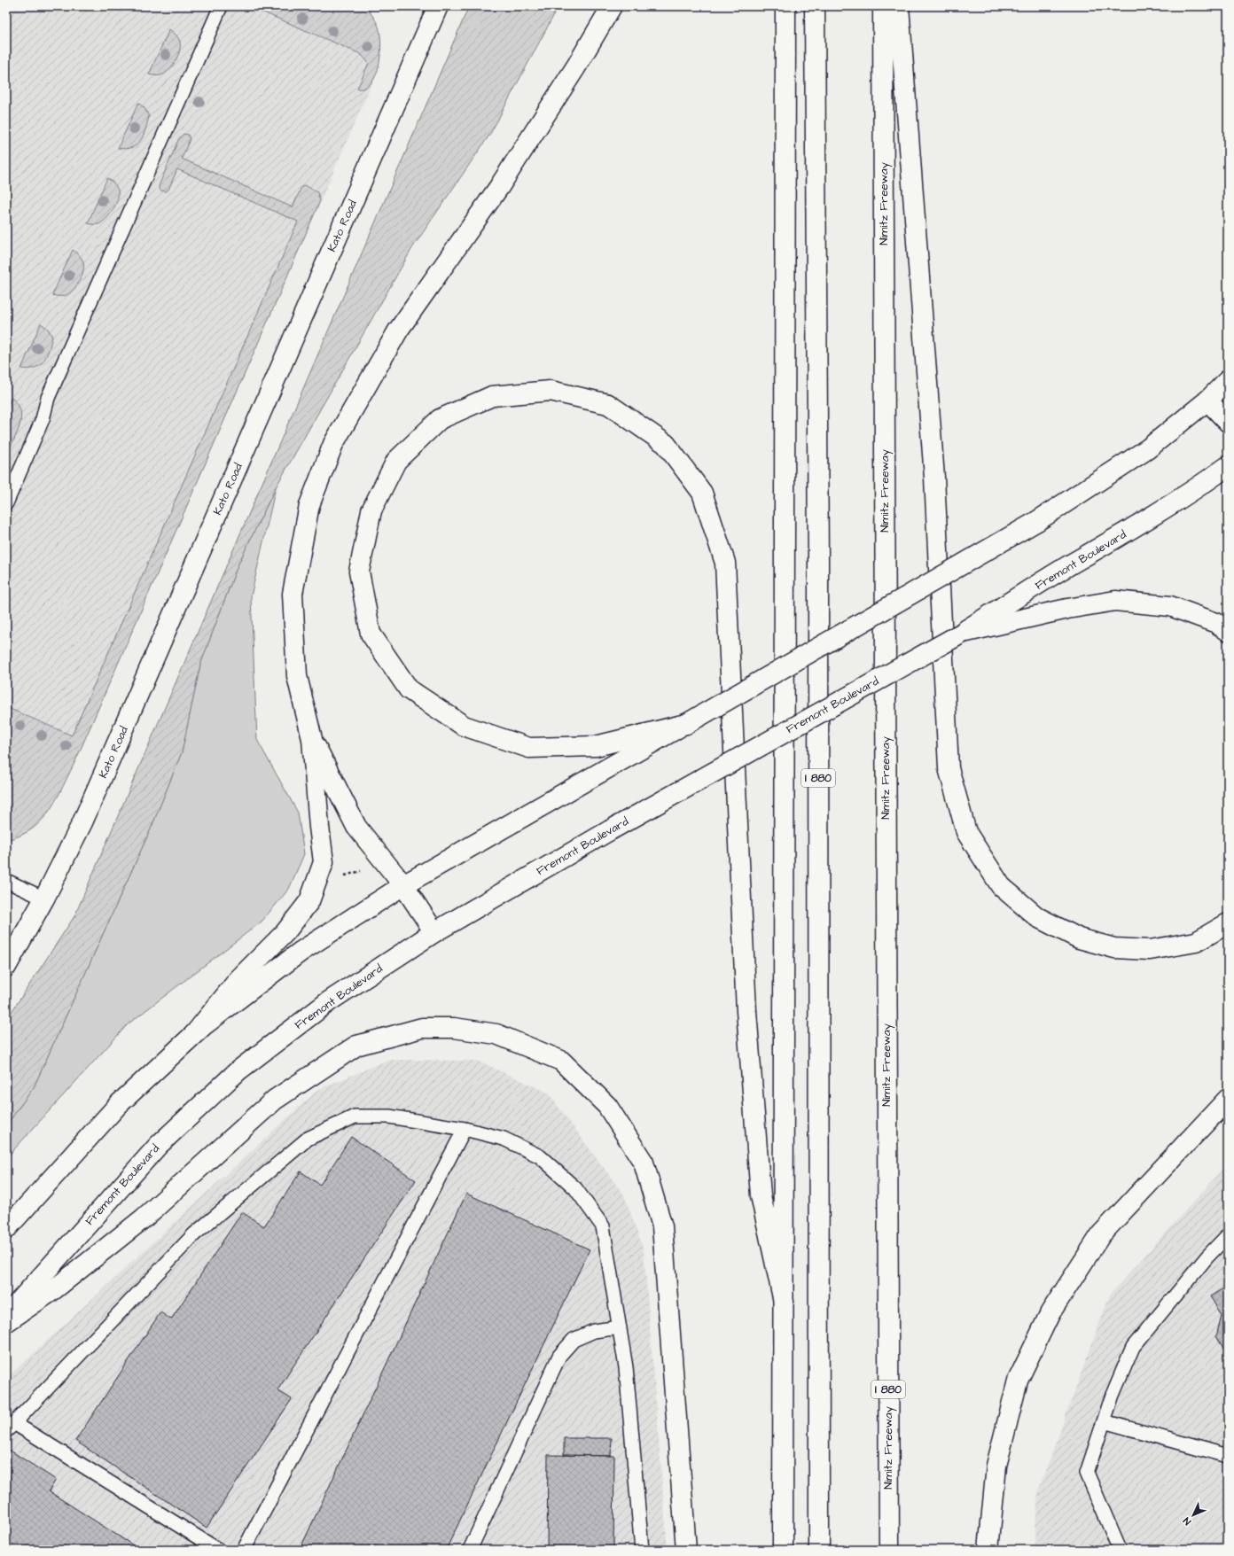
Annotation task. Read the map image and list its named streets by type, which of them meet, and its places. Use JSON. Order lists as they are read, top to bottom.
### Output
{
  "streets": {
    "main road": [
      "Nimitz Freeway",
      "Kato Road",
      "Fremont Boulevard",
      "I 880"
    ]
  },
  "north": "bottom left"
}
